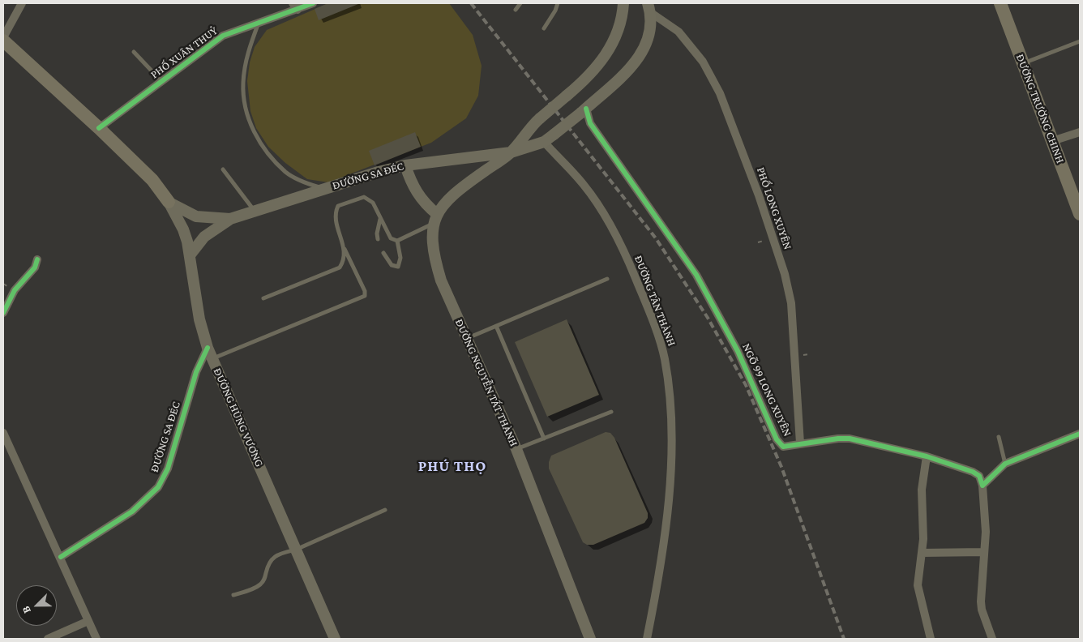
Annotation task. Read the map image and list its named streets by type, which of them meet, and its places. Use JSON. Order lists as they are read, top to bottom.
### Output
{
  "streets": {
    "main road": [
      "ĐƯỜNG TRƯỜNG CHINH",
      "ĐƯỜNG SA ĐÉC",
      "ĐƯỜNG NGUYỄN TẤT THÀNH",
      "ĐƯỜNG HÙNG VƯƠNG"
    ],
    "street": [
      "PHỐ XUÂN THUỶ",
      "PHỐ LONG XUYÊN",
      "ĐƯỜNG TÂN THÀNH",
      "NGÕ 99 LONG XUYÊN"
    ]
  },
  "crossings": [
    ["PHỐ XUÂN THUỶ", "ĐƯỜNG HÙNG VƯƠNG"],
    ["ĐƯỜNG SA ĐÉC", "ĐƯỜNG HÙNG VƯƠNG"],
    ["PHỐ LONG XUYÊN", "NGÕ 99 LONG XUYÊN"]
  ],
  "districts": ["PHÚ THỌ"],
  "north": "bottom left"
}
